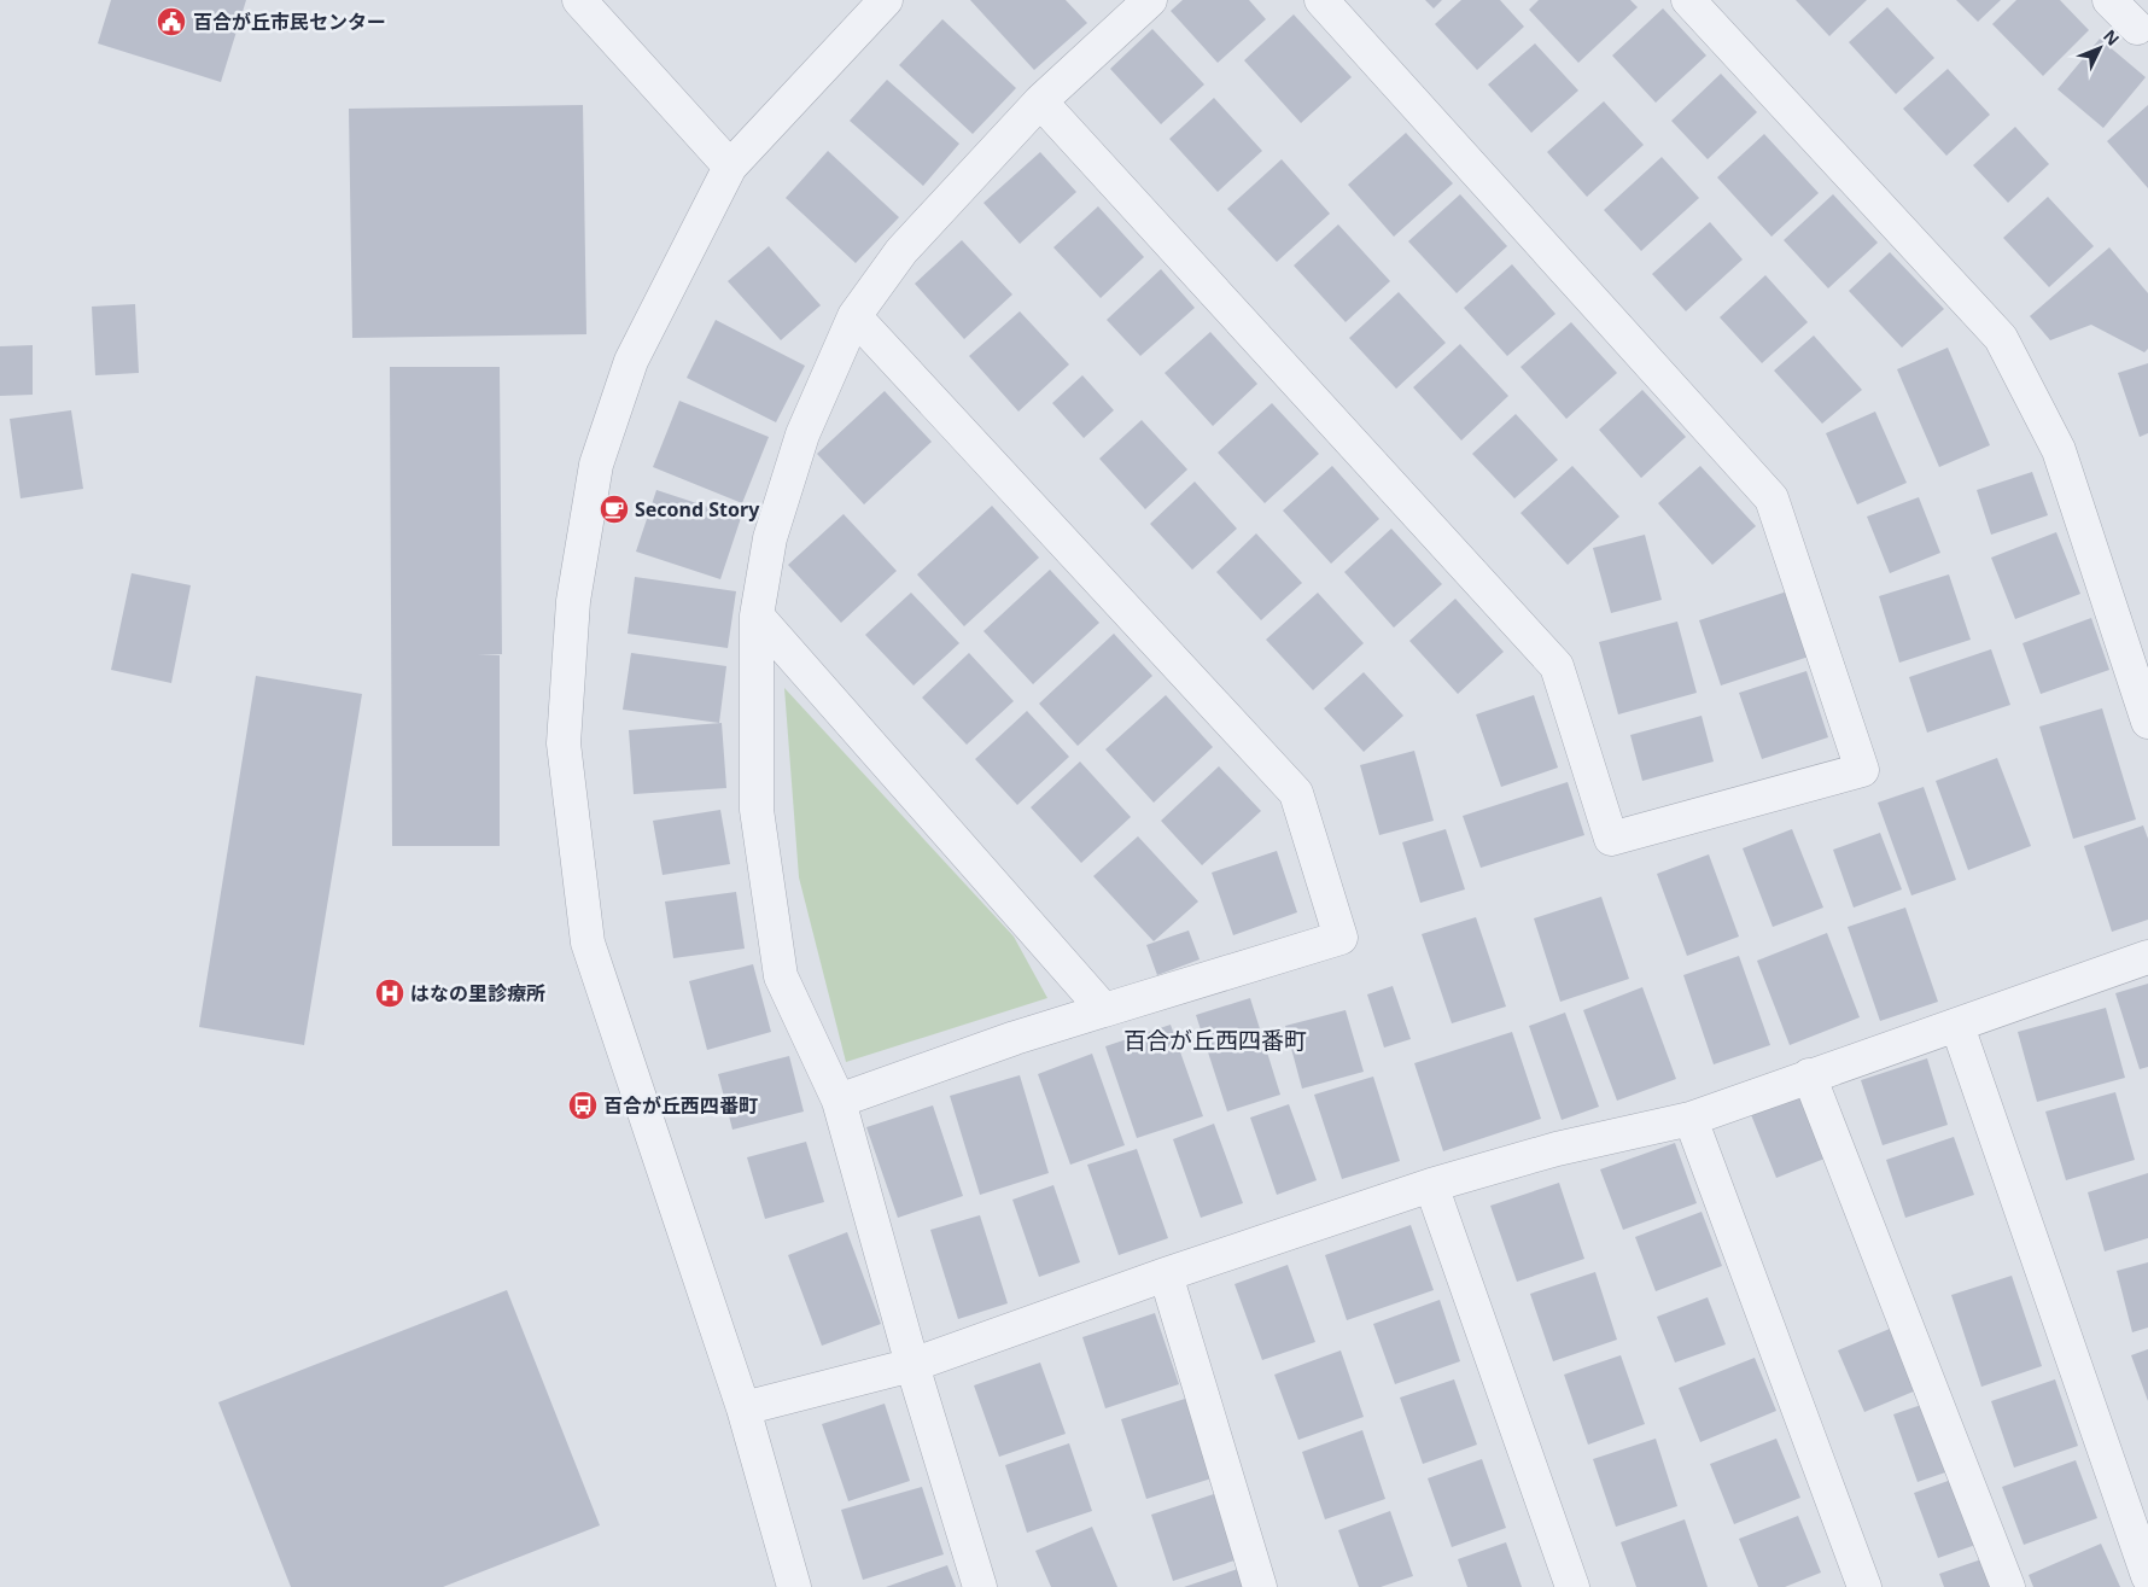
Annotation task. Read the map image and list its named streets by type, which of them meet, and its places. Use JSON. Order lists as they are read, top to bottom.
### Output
{
  "districts": ["百合が丘西四番町"],
  "places": {
    "public building": ["百合が丘市民センター"],
    "cafe": ["Second Story"],
    "hospital": ["はなの里診療所"],
    "bus stop": ["百合が丘西四番町"]
  },
  "north": "top right"
}
